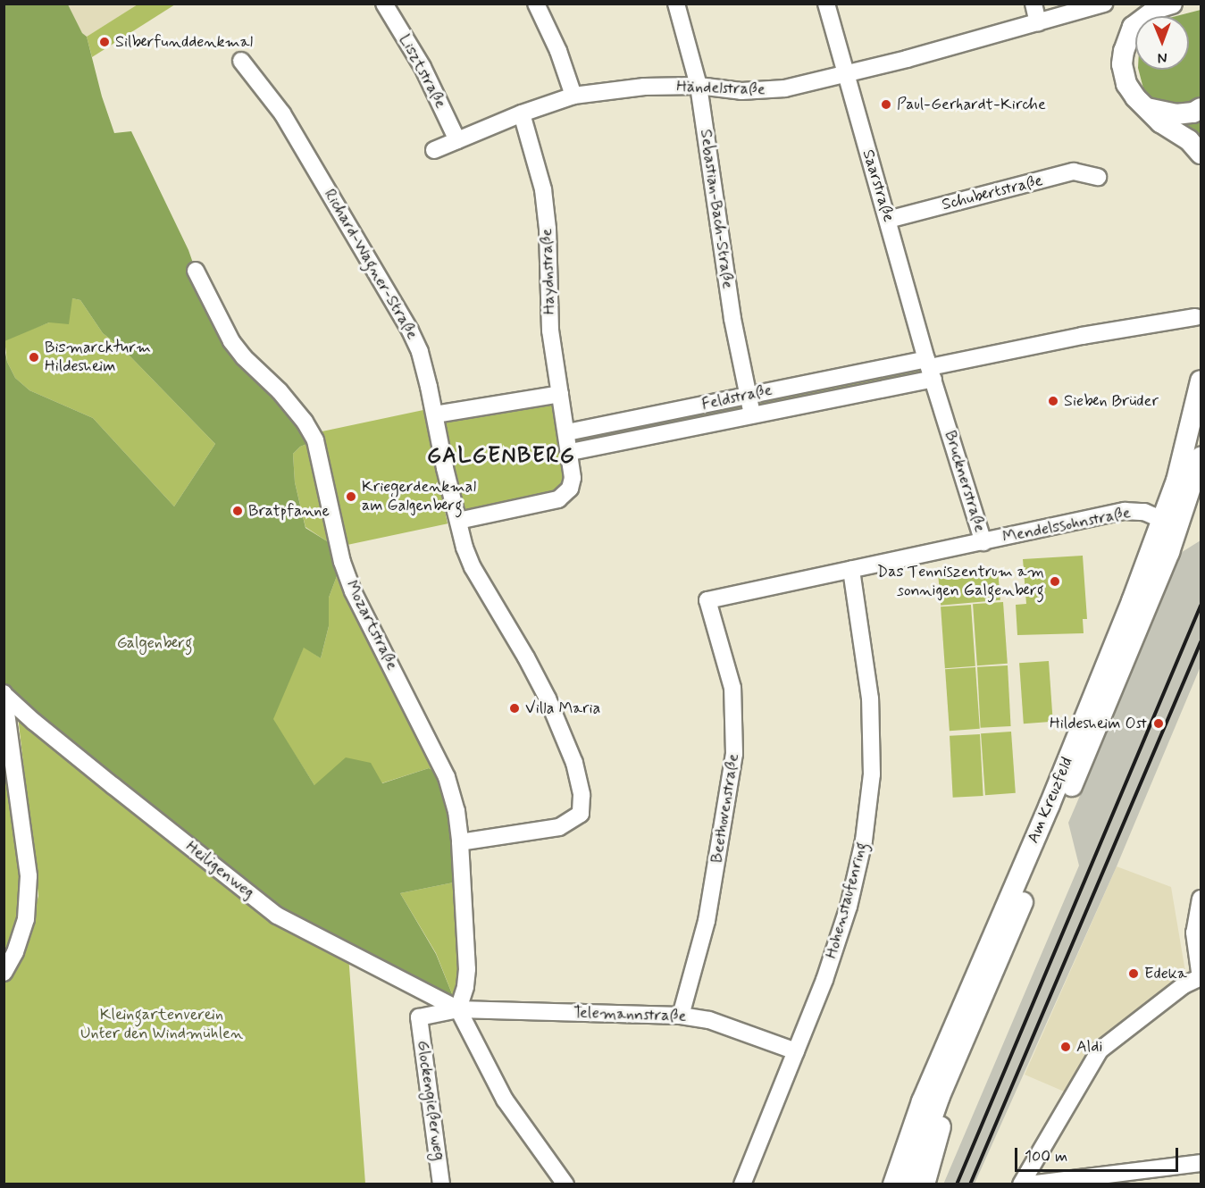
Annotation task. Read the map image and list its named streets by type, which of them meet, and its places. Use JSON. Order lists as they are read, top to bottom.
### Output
{
  "streets": {
    "main road": ["Am Kreuzfeld"],
    "street": [
      "Lisztstraße",
      "Händelstraße",
      "Saarstraße",
      "Schubertstraße",
      "Sebastian-Bach-Straße",
      "Richard-Wagner-Straße",
      "Haydnstraße",
      "Feldstraße",
      "Brucknerstraße",
      "Mendelssohnstraße",
      "Mozartstraße",
      "Beethovenstraße",
      "Heiligenweg",
      "Hohenstaufenring",
      "Telemannstraße",
      "Glockengießerweg"
    ]
  },
  "crossings": [
    ["Lisztstraße", "Händelstraße"],
    ["Händelstraße", "Saarstraße"],
    ["Händelstraße", "Sebastian-Bach-Straße"],
    ["Händelstraße", "Haydnstraße"],
    ["Saarstraße", "Schubertstraße"],
    ["Saarstraße", "Feldstraße"],
    ["Saarstraße", "Brucknerstraße"],
    ["Sebastian-Bach-Straße", "Feldstraße"],
    ["Richard-Wagner-Straße", "Mozartstraße"],
    ["Haydnstraße", "Feldstraße"],
    ["Feldstraße", "Brucknerstraße"],
    ["Brucknerstraße", "Mendelssohnstraße"],
    ["Brucknerstraße", "Beethovenstraße"],
    ["Brucknerstraße", "Hohenstaufenring"],
    ["Mendelssohnstraße", "Am Kreuzfeld"],
    ["Mozartstraße", "Heiligenweg"],
    ["Mozartstraße", "Telemannstraße"],
    ["Mozartstraße", "Glockengießerweg"],
    ["Beethovenstraße", "Telemannstraße"],
    ["Heiligenweg", "Telemannstraße"],
    ["Heiligenweg", "Glockengießerweg"],
    ["Hohenstaufenring", "Telemannstraße"],
    ["Telemannstraße", "Glockengießerweg"]
  ],
  "districts": ["GALGENBERG"],
  "parks": ["Galgenberg", "Kleingartenverein Unter den Windmühlen"],
  "places": [
    "Silberfunddenkmal",
    "Paul-Gerhardt-Kirche",
    "Bismarckturm Hildesheim",
    "Sieben Brüder",
    "Kriegerdenkmal am Galgenberg",
    "Bratpfanne",
    "Das Tenniszentrum am sonnigen Galgenberg",
    "Villa Maria",
    "Hildesheim Ost",
    "Edeka",
    "Aldi"
  ],
  "scale_bar": "100 m",
  "north": "bottom"
}
